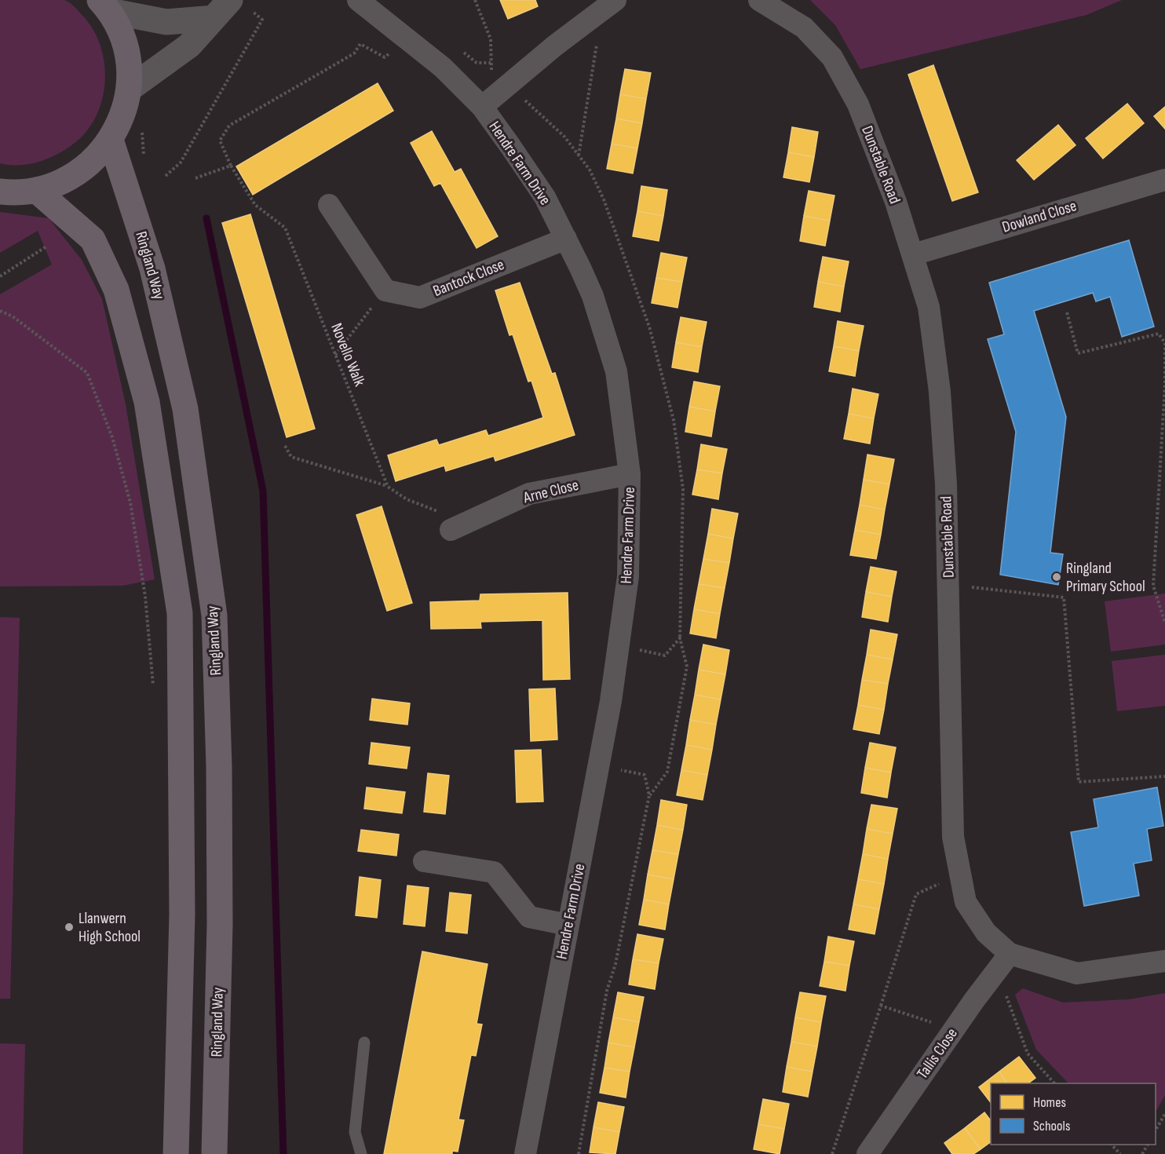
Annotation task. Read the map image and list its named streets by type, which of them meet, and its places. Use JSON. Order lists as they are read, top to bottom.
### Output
{
  "streets": {
    "main road": ["Ringland Way"],
    "street": [
      "Hendre Farm Drive",
      "Dunstable Road",
      "Dowland Close",
      "Bantock Close",
      "Arne Close",
      "Tallis Close"
    ],
    "path": ["Novello Walk"]
  },
  "crossings": [
    ["Hendre Farm Drive", "Bantock Close"],
    ["Hendre Farm Drive", "Novello Walk"],
    ["Hendre Farm Drive", "Arne Close"],
    ["Dunstable Road", "Dowland Close"],
    ["Dunstable Road", "Tallis Close"]
  ],
  "places": ["Ringland Primary School", "Llanwern High School"],
  "legend": ["Homes", "Schools"]
}
